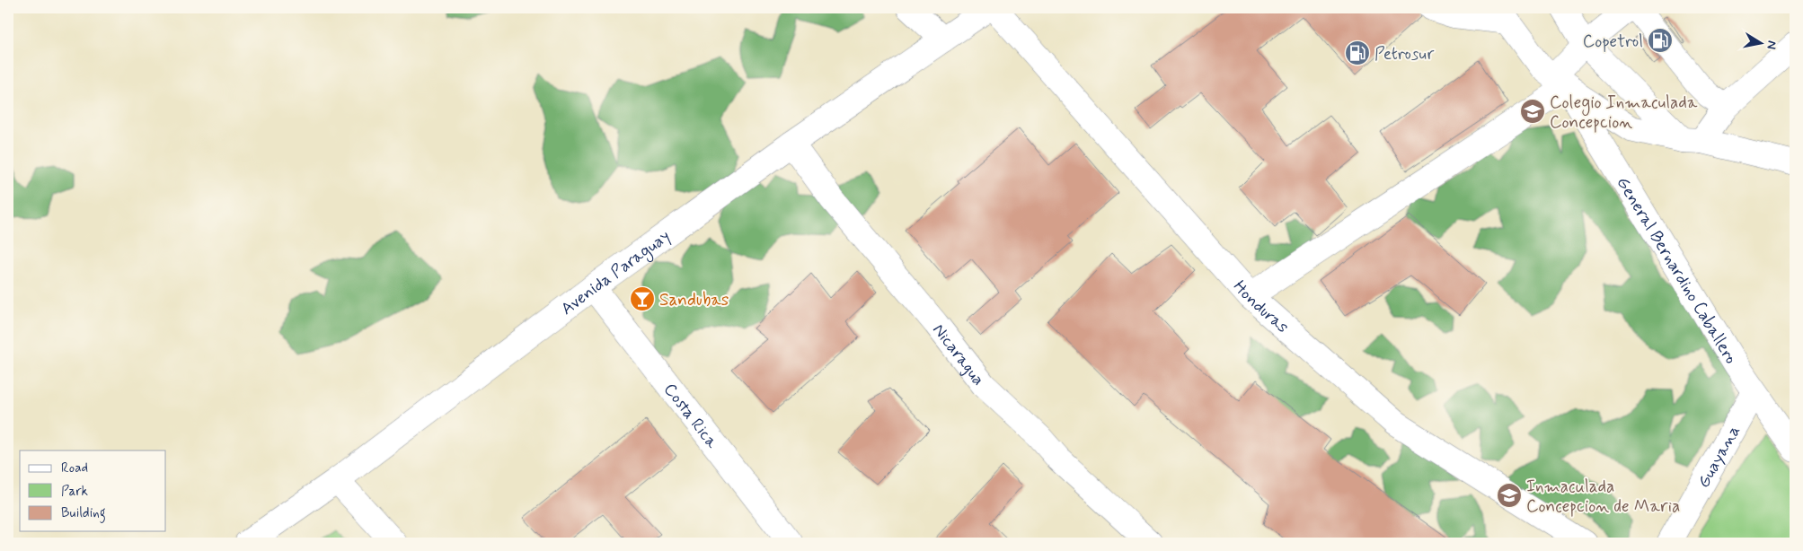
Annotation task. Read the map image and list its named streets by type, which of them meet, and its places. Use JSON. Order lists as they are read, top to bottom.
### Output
{
  "streets": {
    "main road": [
      "General Bernardino Caballero",
      "Avenida Paraguay",
      "Honduras",
      "Nicaragua",
      "Costa Rica",
      "Guayana"
    ]
  },
  "crossings": [
    ["General Bernardino Caballero", "Guayana"],
    ["Avenida Paraguay", "Nicaragua"],
    ["Avenida Paraguay", "Costa Rica"]
  ],
  "places": {
    "fuel station": ["Copetrol", "Petrosur"],
    "school or university": ["Colegio Inmaculada Concepcion", "Inmaculada Concepcion de Maria"],
    "bar": ["Sandubas"]
  },
  "legend": ["Road", "Park", "Building"],
  "north": "right"
}
